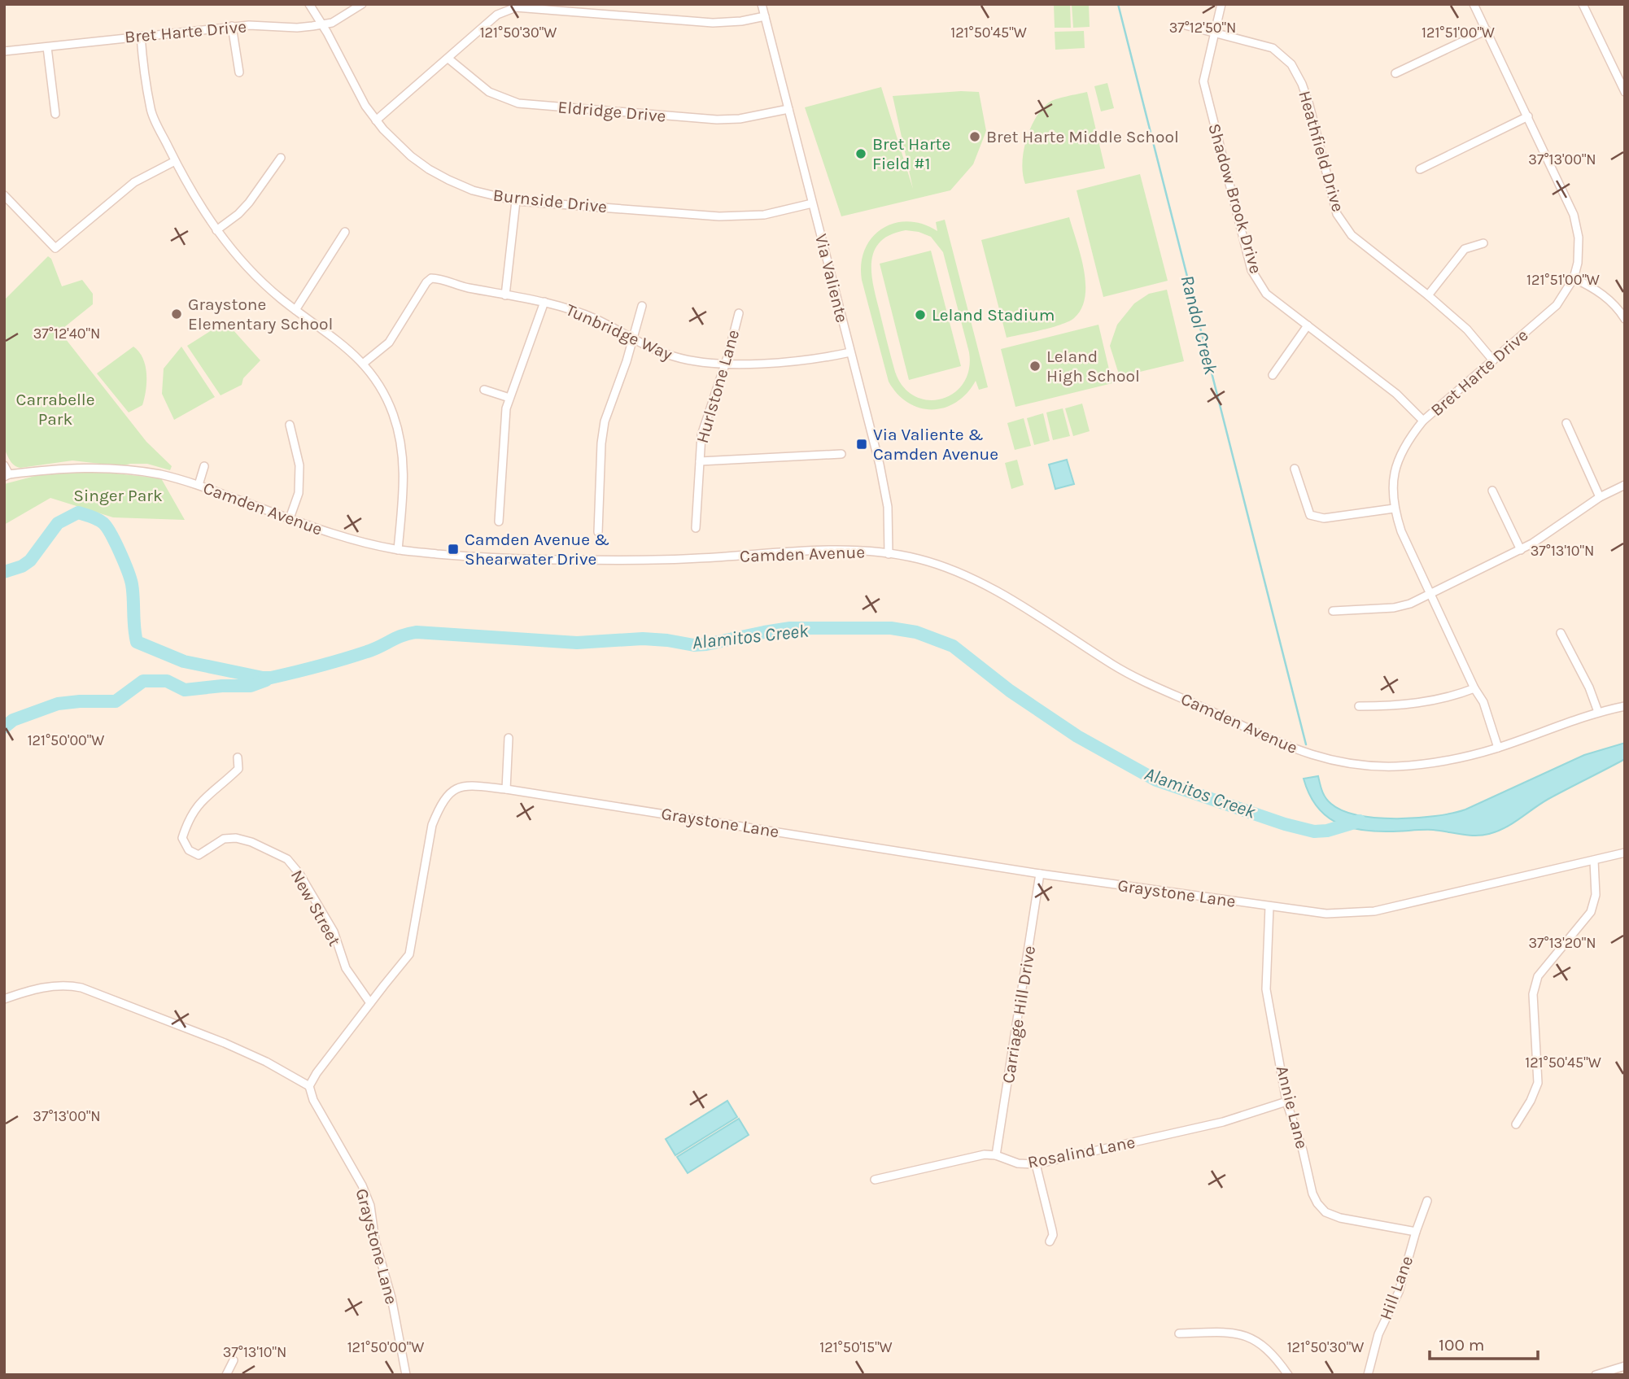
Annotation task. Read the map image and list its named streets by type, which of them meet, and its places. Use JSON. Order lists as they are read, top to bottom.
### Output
{
  "streets": {
    "street": [
      "Bret Harte Drive",
      "Eldridge Drive",
      "Heathfield Drive",
      "Shadow Brook Drive",
      "Burnside Drive",
      "Via Valiente",
      "Tunbridge Way",
      "Hurlstone Lane",
      "Camden Avenue",
      "Graystone Lane",
      "New Street",
      "Carriage Hill Drive",
      "Annie Lane",
      "Rosalind Lane",
      "Hill Lane"
    ]
  },
  "crossings": [
    ["Bret Harte Drive", "Heathfield Drive"],
    ["Bret Harte Drive", "Shadow Brook Drive"],
    ["Bret Harte Drive", "Burnside Drive"],
    ["Bret Harte Drive", "Camden Avenue"],
    ["Eldridge Drive", "Via Valiente"],
    ["Heathfield Drive", "Shadow Brook Drive"],
    ["Burnside Drive", "Via Valiente"],
    ["Via Valiente", "Tunbridge Way"],
    ["Via Valiente", "Camden Avenue"],
    ["Tunbridge Way", "Hurlstone Lane"],
    ["Graystone Lane", "New Street"],
    ["Graystone Lane", "Carriage Hill Drive"],
    ["Graystone Lane", "Annie Lane"],
    ["Carriage Hill Drive", "Rosalind Lane"],
    ["Annie Lane", "Rosalind Lane"],
    ["Annie Lane", "Hill Lane"]
  ],
  "water": ["Randol Creek", "Alamitos Creek"],
  "parks": ["Carrabelle Park", "Singer Park"],
  "places": {
    "other": [
      "Bret Harte Middle School",
      "Bret Harte Field #1",
      "Graystone Elementary School",
      "Leland Stadium",
      "Leland High School"
    ],
    "transit": ["Via Valiente & Camden Avenue", "Camden Avenue & Shearwater Drive"]
  },
  "scale_bar": "100 m",
  "coordinates": [
    "37°12'50\"N",
    "121°50'30\"W",
    "121°50'45\"W",
    "121°51'00\"W",
    "37°13'00\"N",
    "37°12'40\"N",
    "37°13'10\"N",
    "121°50'00\"W",
    "37°13'20\"N",
    "121°50'15\"W"
  ]
}
